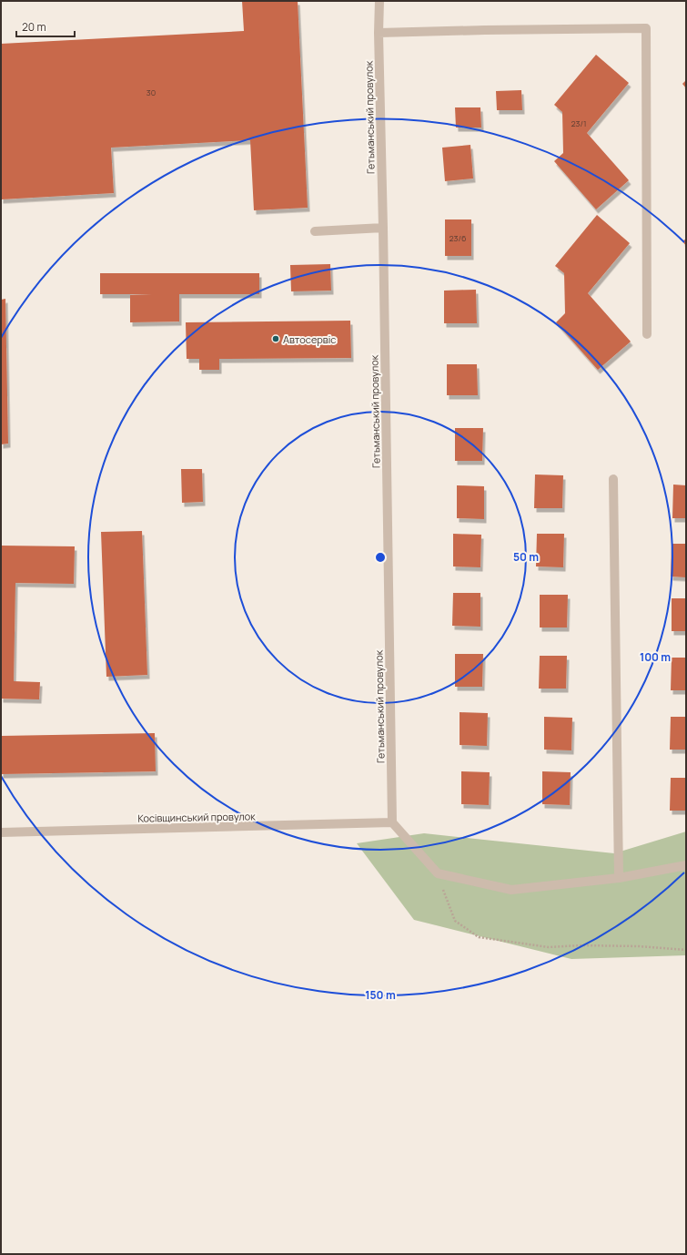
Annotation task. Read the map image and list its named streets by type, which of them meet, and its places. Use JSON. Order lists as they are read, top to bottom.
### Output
{
  "streets": {
    "street": ["Гетьманський провулок", "Косівщинський провулок"]
  },
  "crossings": [
    ["Гетьманський провулок", "Косівщинський провулок"]
  ],
  "places": ["Автосервіс"],
  "house_numbers": ["30", "23/1", "23/6"],
  "scale_bar": "20 m",
  "rings": ["50 m", "100 m", "150 m"]
}
